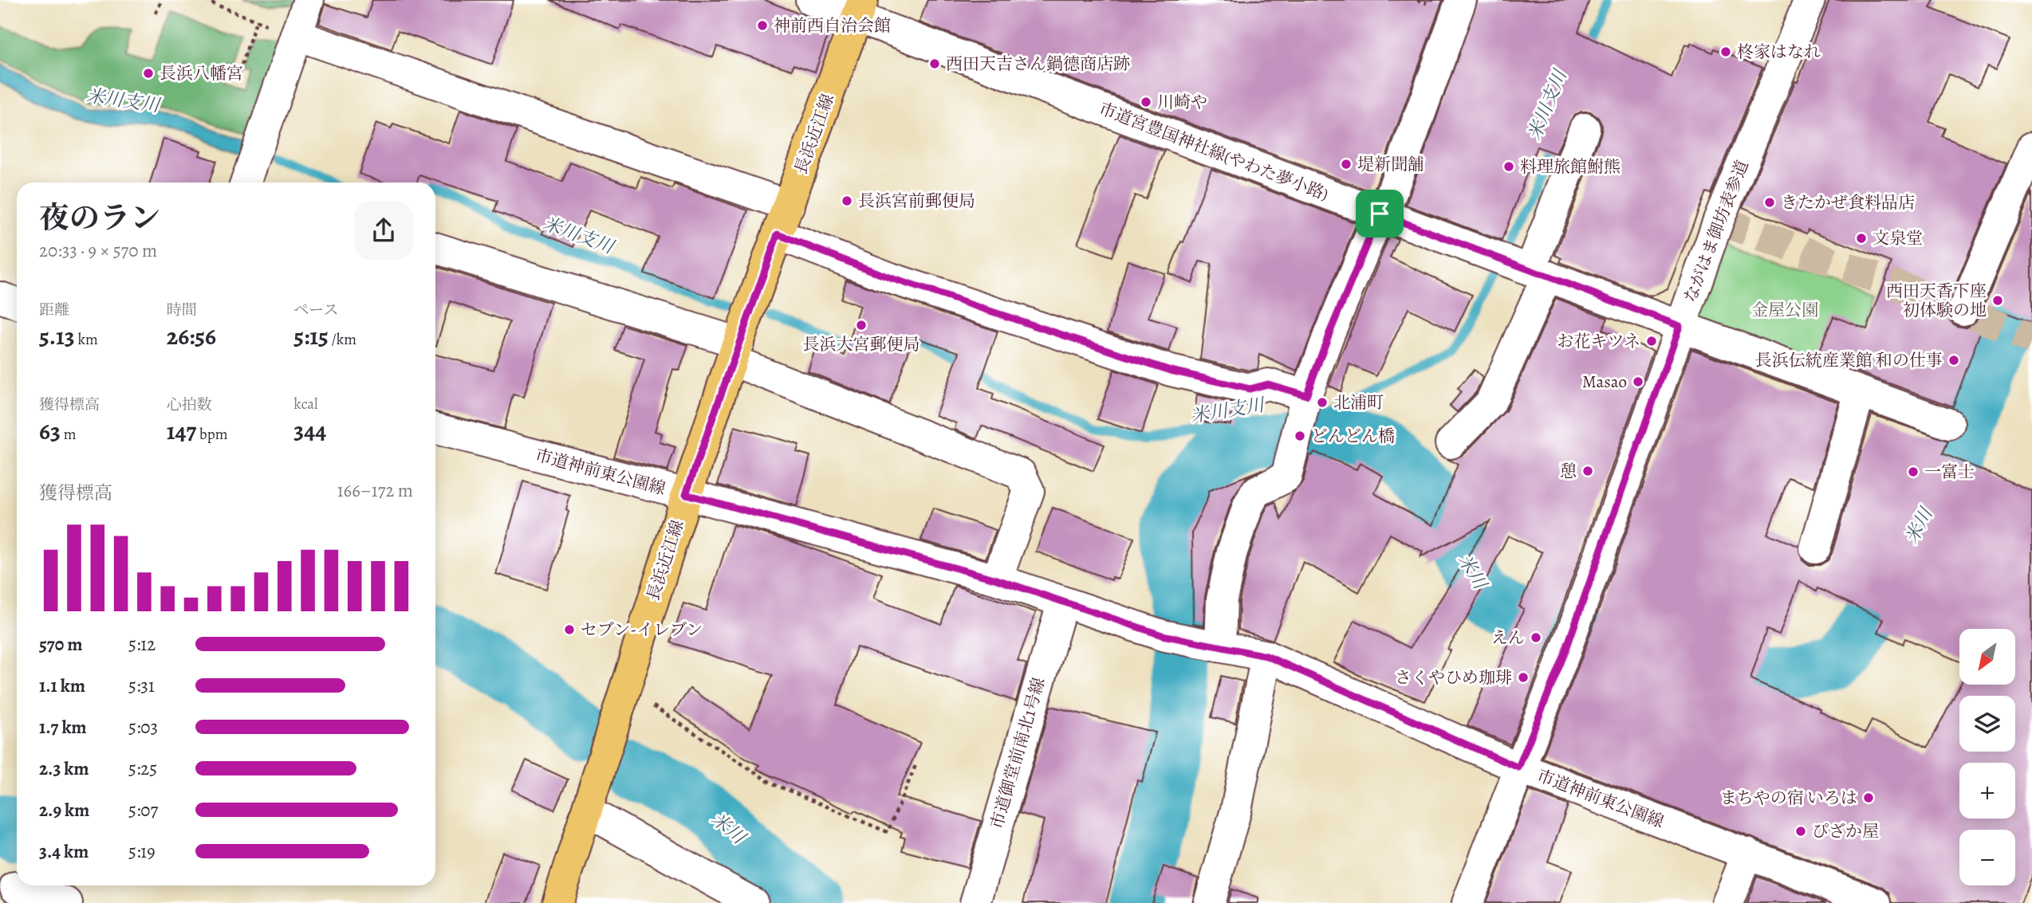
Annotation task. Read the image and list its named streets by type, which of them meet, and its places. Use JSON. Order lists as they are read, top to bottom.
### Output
{
  "streets": {
    "main road": ["長浜近江線"],
    "street": [
      "市道宮豊国神社線(やわた夢小路)",
      "ながはま御坊表参道",
      "市道神前東公園線",
      "市道御堂前南北1号線"
    ]
  },
  "crossings": [
    ["長浜近江線", "市道宮豊国神社線(やわた夢小路)"],
    ["長浜近江線", "市道神前東公園線"],
    ["市道宮豊国神社線(やわた夢小路)", "ながはま御坊表参道"],
    ["ながはま御坊表参道", "市道神前東公園線"],
    ["市道神前東公園線", "市道御堂前南北1号線"]
  ],
  "water": ["米川支川", "米川"],
  "parks": ["金屋公園"],
  "places": [
    "神前西自治会館",
    "柊家はなれ",
    "西田天吉さん鍋德商店跡",
    "長浜八幡宮",
    "川崎や",
    "堤新聞舗",
    "料理旅館鮒熊",
    "長浜宮前郵便局",
    "きたかぜ食料品店",
    "文泉堂",
    "西田天香下座 初体験の地",
    "長浜大宮郵便局",
    "お花キツネ",
    "長浜伝統産業館 和の仕事",
    "Masao",
    "北浦町",
    "どんどん橋",
    "憩",
    "一富士",
    "セブン-イレブン",
    "えん",
    "さくやひめ珈琲",
    "まちやの宿 いろは",
    "ぴざか屋"
  ],
  "north": "bottom left",
  "page": {
    "heading": ["夜のラン", "20:33 · 9 × 570 m"],
    "stats": [
      ["距離", "5.13 km"],
      ["時間", "26:56"],
      ["ペース", "5:15 /km"],
      ["獲得標高", "63 m"],
      ["心拍数", "147 bpm"],
      ["kcal", "344"]
    ],
    "chart": ["獲得標高", "166–172 m"],
    "list": [
      {
        "name": "570 m",
        "note": "5:12"
      },
      {
        "name": "1.1 km",
        "note": "5:31"
      },
      {
        "name": "1.7 km",
        "note": "5:03"
      },
      {
        "name": "2.3 km",
        "note": "5:25"
      },
      {
        "name": "2.9 km",
        "note": "5:07"
      },
      {
        "name": "3.4 km",
        "note": "5:19"
      }
    ],
    "map_buttons": ["+", "−"]
  }
}
